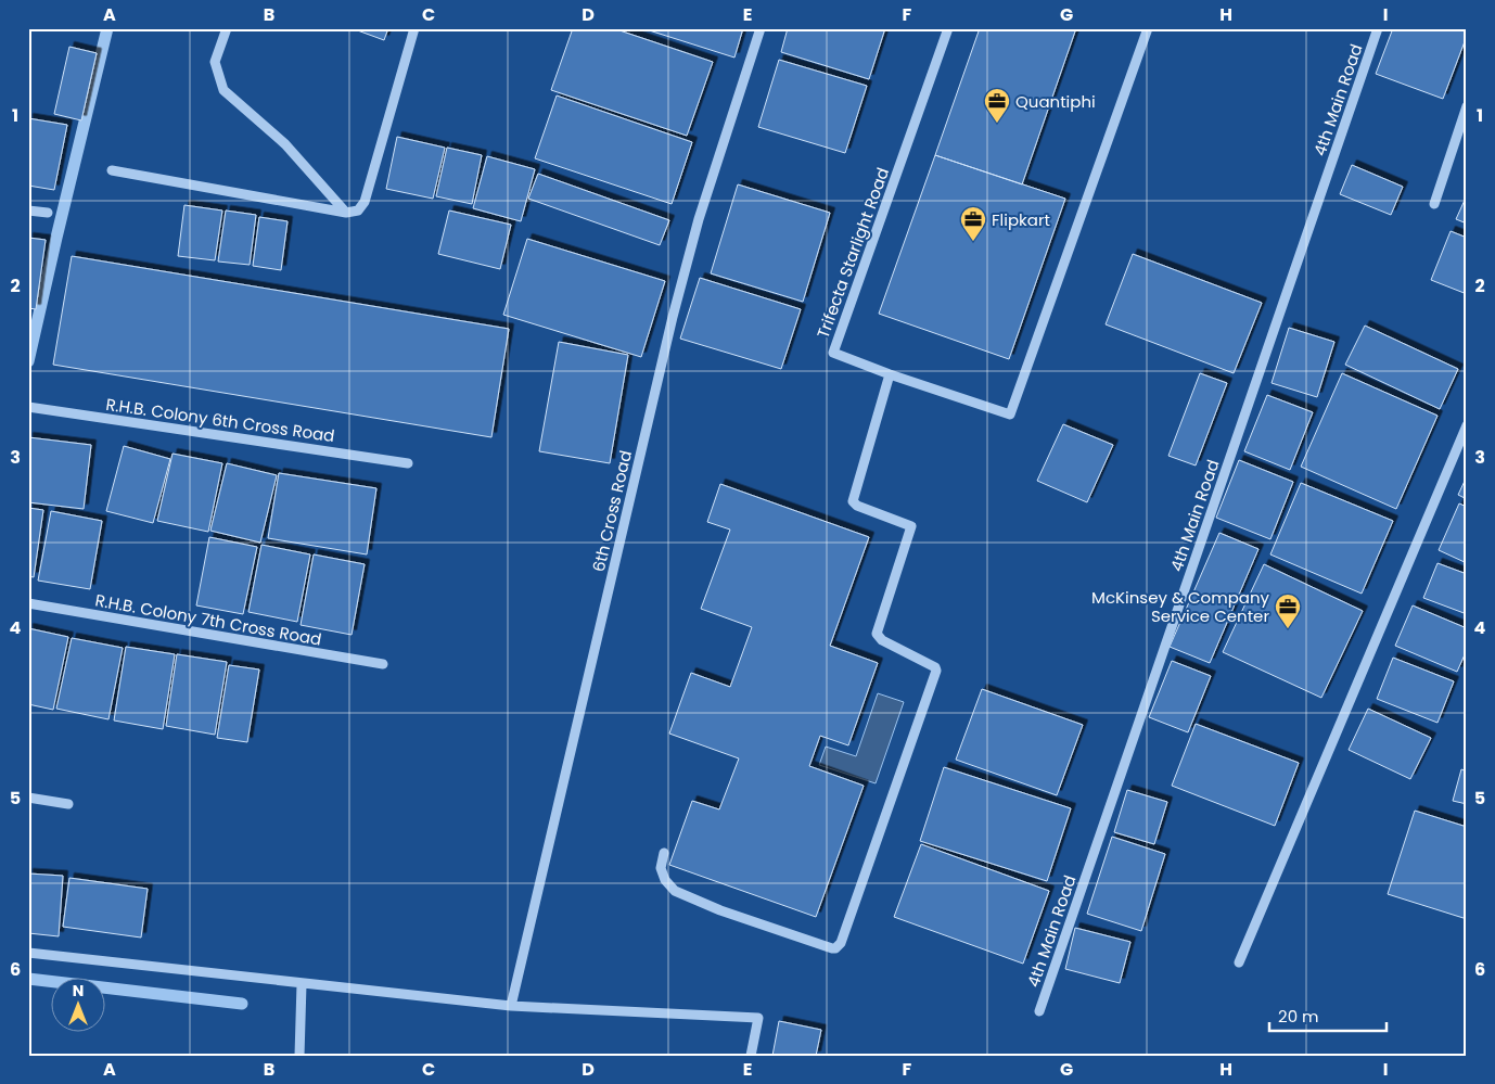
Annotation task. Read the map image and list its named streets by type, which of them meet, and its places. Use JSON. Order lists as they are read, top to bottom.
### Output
{
  "streets": {
    "street": [
      "4th Main Road",
      "Trifecta Starlight Road",
      "R.H.B. Colony 6th Cross Road",
      "6th Cross Road",
      "R.H.B. Colony 7th Cross Road"
    ]
  },
  "places": {
    "office": ["Quantiphi", "Flipkart", "McKinsey & Company Service Center"]
  },
  "scale_bar": "20 m",
  "north": "top",
  "grid": {
    "columns": [
      "A",
      "B",
      "C",
      "D",
      "E",
      "F",
      "G",
      "H",
      "I"
    ],
    "rows": [
      "1",
      "2",
      "3",
      "4",
      "5",
      "6"
    ]
  }
}
